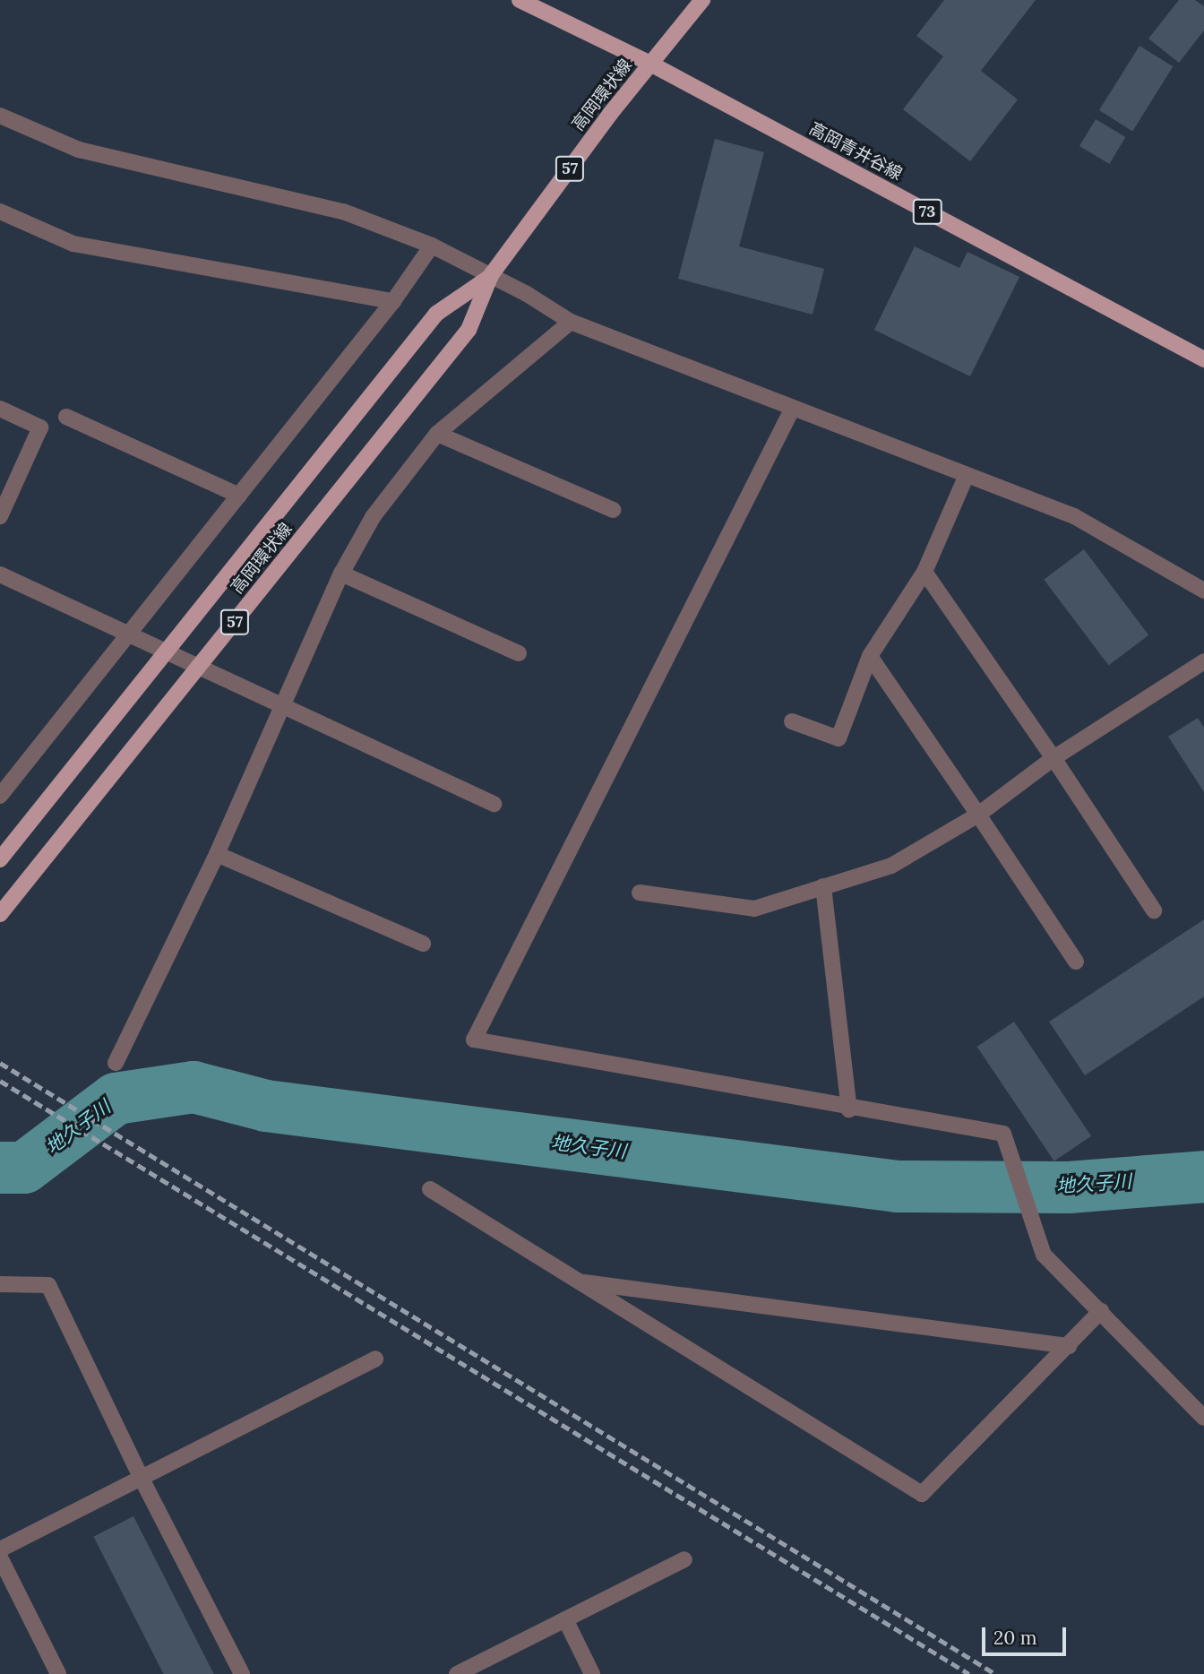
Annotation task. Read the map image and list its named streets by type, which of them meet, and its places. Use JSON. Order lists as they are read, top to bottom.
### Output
{
  "streets": {
    "main road": [
      "高岡環状線",
      "高岡青井谷線",
      "57",
      "73"
    ]
  },
  "crossings": [
    ["高岡環状線", "高岡青井谷線"]
  ],
  "water": ["地久子川"],
  "scale_bar": "20 m"
}
